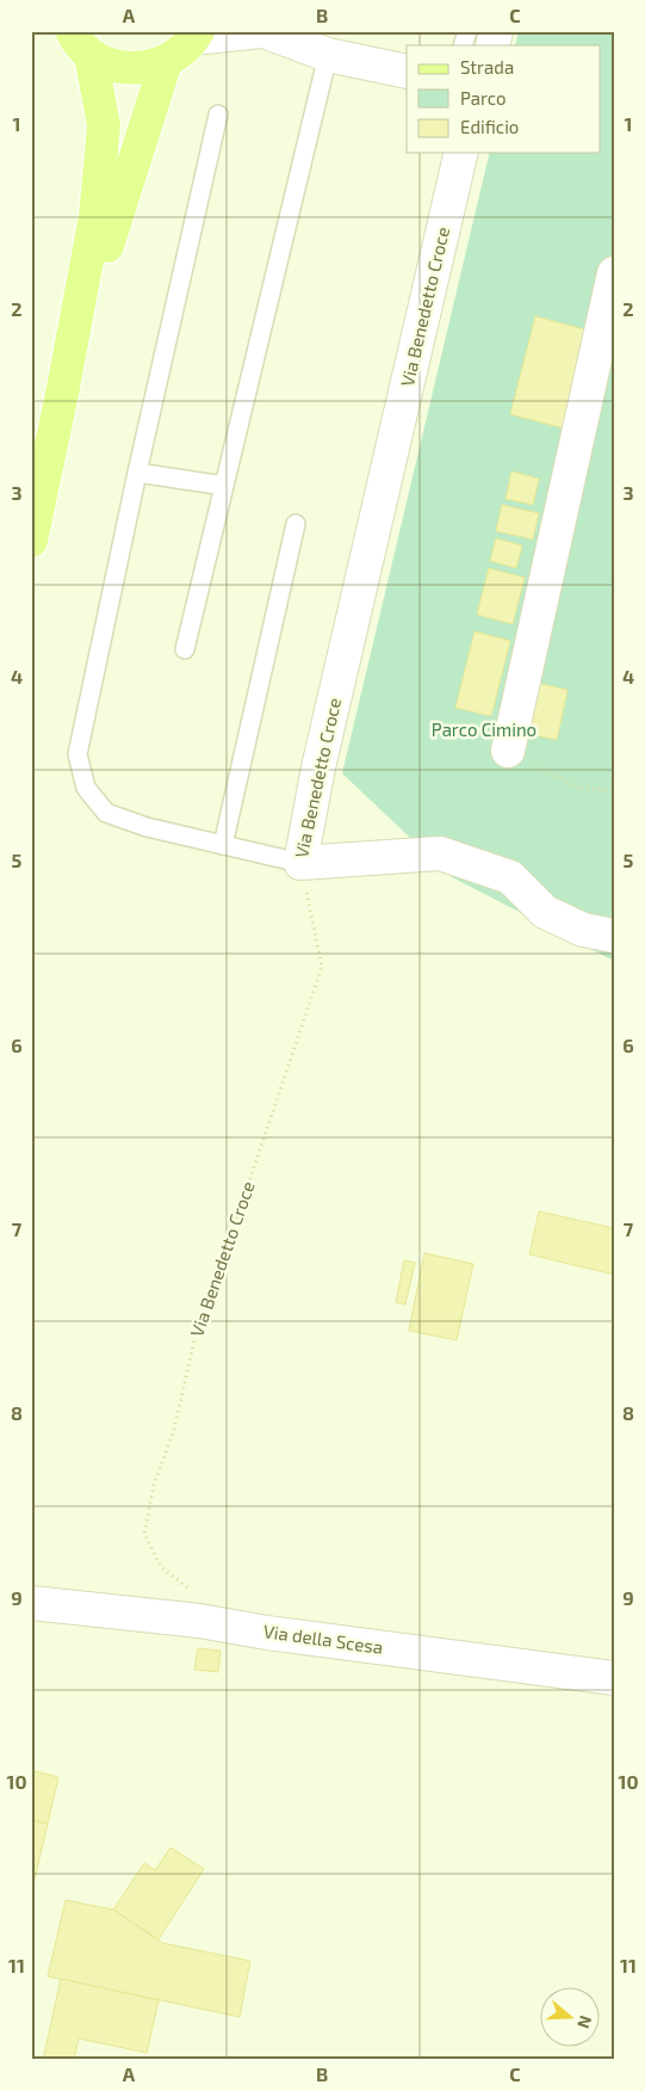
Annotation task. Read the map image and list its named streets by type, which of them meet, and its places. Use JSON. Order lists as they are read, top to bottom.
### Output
{
  "streets": {
    "street": ["Via Benedetto Croce", "Via della Scesa"]
  },
  "crossings": [
    ["Via Benedetto Croce", "Via della Scesa"]
  ],
  "parks": ["Parco Cimino"],
  "legend": ["Strada", "Parco", "Edificio"],
  "north": "right",
  "grid": {
    "columns": ["A", "B", "C"],
    "rows": [
      "1",
      "2",
      "3",
      "4",
      "5",
      "6",
      "7",
      "8",
      "9",
      "10",
      "11"
    ]
  }
}
